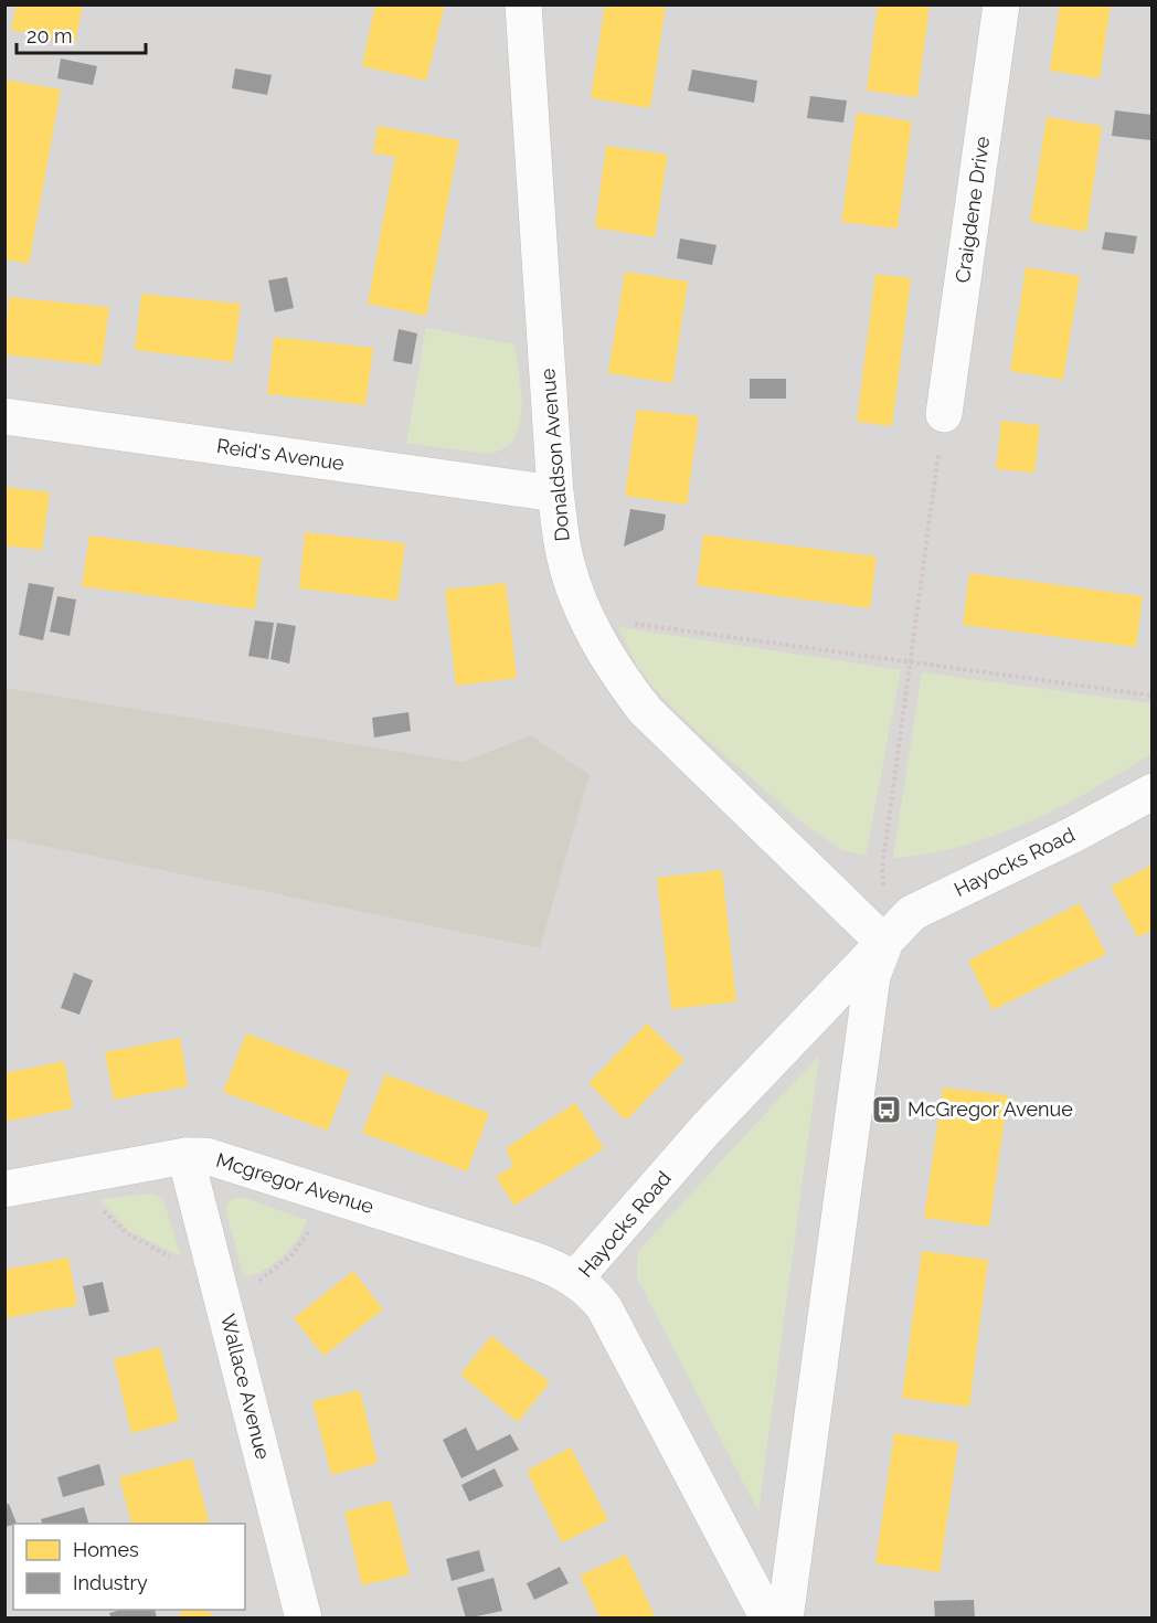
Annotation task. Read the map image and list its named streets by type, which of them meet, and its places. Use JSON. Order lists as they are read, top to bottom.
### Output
{
  "streets": {
    "street": [
      "Craigdene Drive",
      "Reid's Avenue",
      "Donaldson Avenue",
      "Hayocks Road",
      "Mcgregor Avenue",
      "Wallace Avenue"
    ]
  },
  "crossings": [
    ["Reid's Avenue", "Donaldson Avenue"],
    ["Donaldson Avenue", "Hayocks Road"],
    ["Hayocks Road", "Mcgregor Avenue"],
    ["Mcgregor Avenue", "Wallace Avenue"]
  ],
  "places": {
    "bus stop": ["McGregor Avenue"]
  },
  "legend": ["Homes", "Industry"],
  "scale_bar": "20 m"
}
